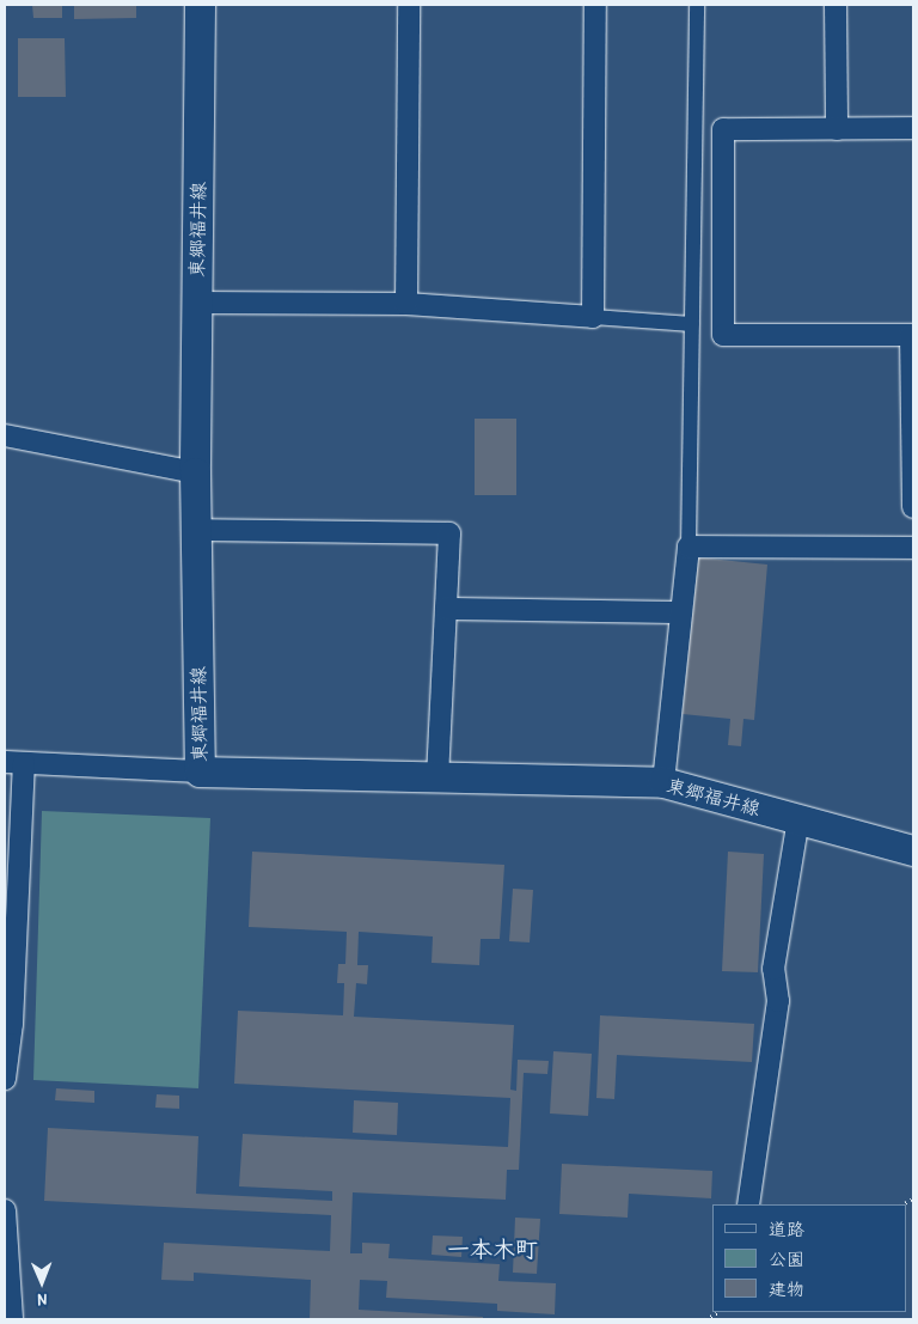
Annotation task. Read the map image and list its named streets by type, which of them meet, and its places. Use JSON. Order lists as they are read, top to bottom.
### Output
{
  "streets": {
    "main road": ["東郷福井線"]
  },
  "districts": ["一本木町"],
  "legend": ["道路", "公園", "建物"],
  "north": "bottom"
}
